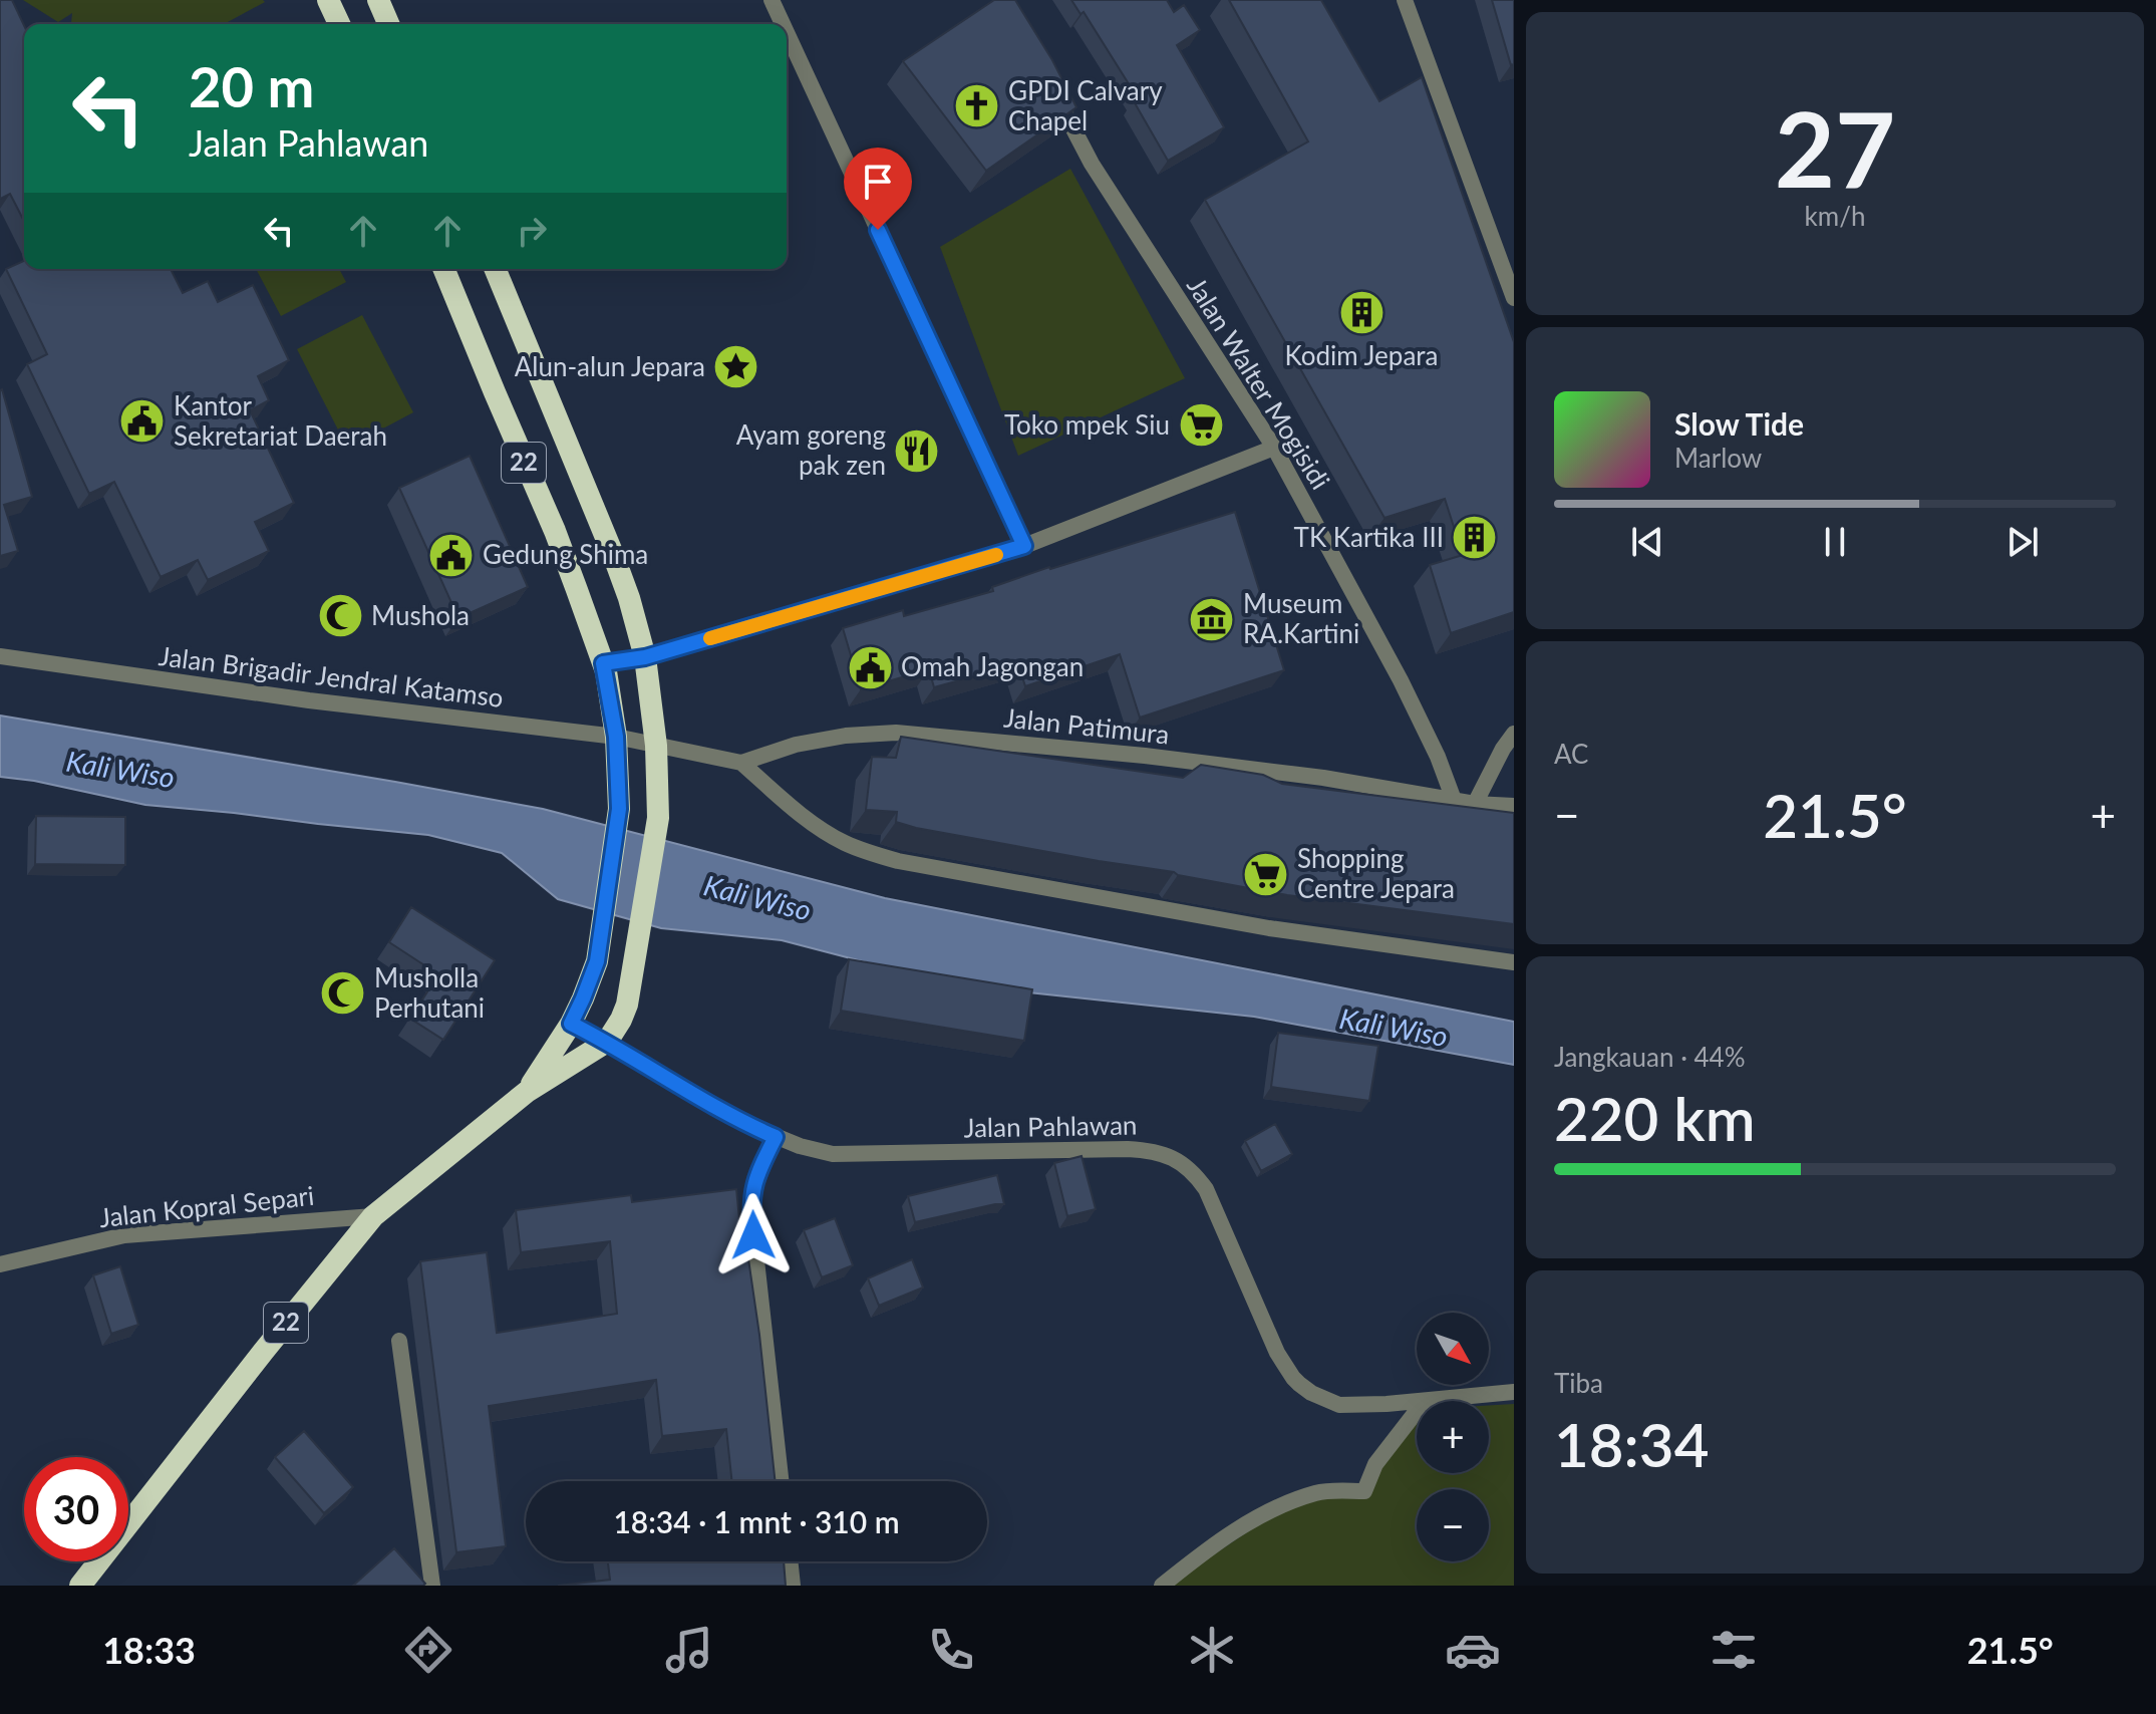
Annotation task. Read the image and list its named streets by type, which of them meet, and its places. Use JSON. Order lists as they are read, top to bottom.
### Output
{
  "streets": {
    "highway": ["22"],
    "street": [
      "Jalan Walter Mogisidi",
      "Jalan Brigadir Jendral Katamso",
      "Jalan Patimura",
      "Jalan Pahlawan",
      "Jalan Kopral Separi"
    ]
  },
  "crossings": [
    ["Jalan Walter Mogisidi", "Jalan Patimura"],
    ["22", "Jalan Brigadir Jendral Katamso"],
    ["22", "Jalan Patimura"],
    ["22", "Jalan Pahlawan"],
    ["22", "Jalan Kopral Separi"],
    ["Jalan Brigadir Jendral Katamso", "Jalan Patimura"]
  ],
  "water": ["Kali Wiso"],
  "places": {
    "church": ["GPDI Calvary Chapel"],
    "building": ["Kodim Jepara", "TK Kartika III"],
    "place": ["Alun-alun Jepara"],
    "public building": ["Kantor Sekretariat Daerah", "Gedung Shima", "Omah Jagongan"],
    "supermarket": ["Toko mpek Siu", "Shopping Centre Jepara"],
    "restaurant": ["Ayam goreng pak zen"],
    "mosque": ["Mushola", "Musholla Perhutani"],
    "museum": ["Museum RA.Kartini"]
  },
  "north": "bottom right",
  "page": {
    "tile": [
      ["27", "km/h"],
      "AC",
      ["Jangkauan · 44%", "220 km"],
      ["Tiba", "18:34"]
    ],
    "turn": ["20 m", "Jalan Pahlawan"],
    "song": ["Slow Tide", "Marlow"],
    "heat": ["−", "21.5°", "+"],
    "map_buttons": ["+", "−"],
    "limit": "30",
    "trip": "18:34 · 1 mnt · 310 m",
    "tabs": ["18:33", "21.5°"]
  }
}
